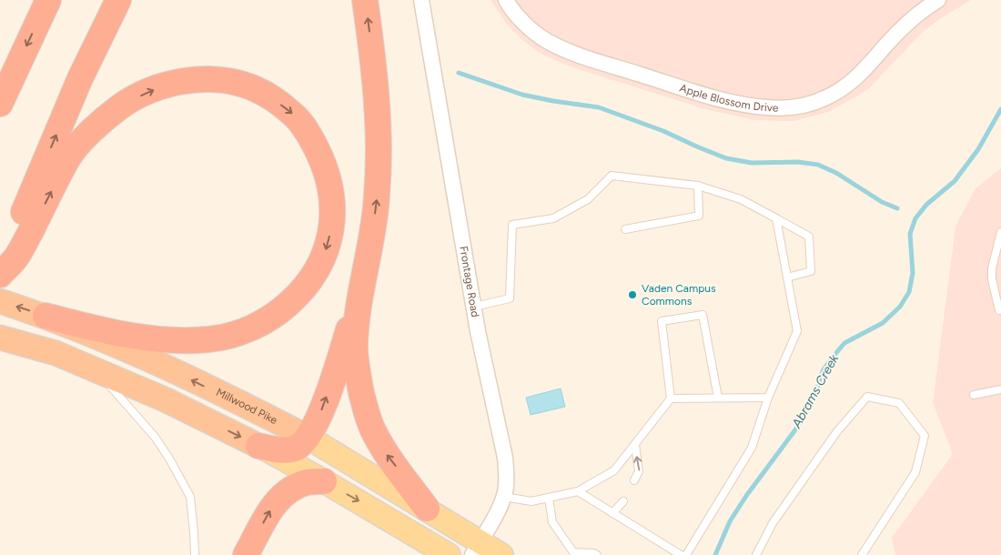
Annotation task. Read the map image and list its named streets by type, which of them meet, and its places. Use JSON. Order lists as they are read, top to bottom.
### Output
{
  "streets": {
    "highway": ["Millwood Pike"],
    "street": ["Apple Blossom Drive", "Frontage Road"]
  },
  "crossings": [
    ["Frontage Road", "Millwood Pike"]
  ],
  "water": ["Abrams Creek"],
  "places": ["Vaden Campus Commons"]
}
